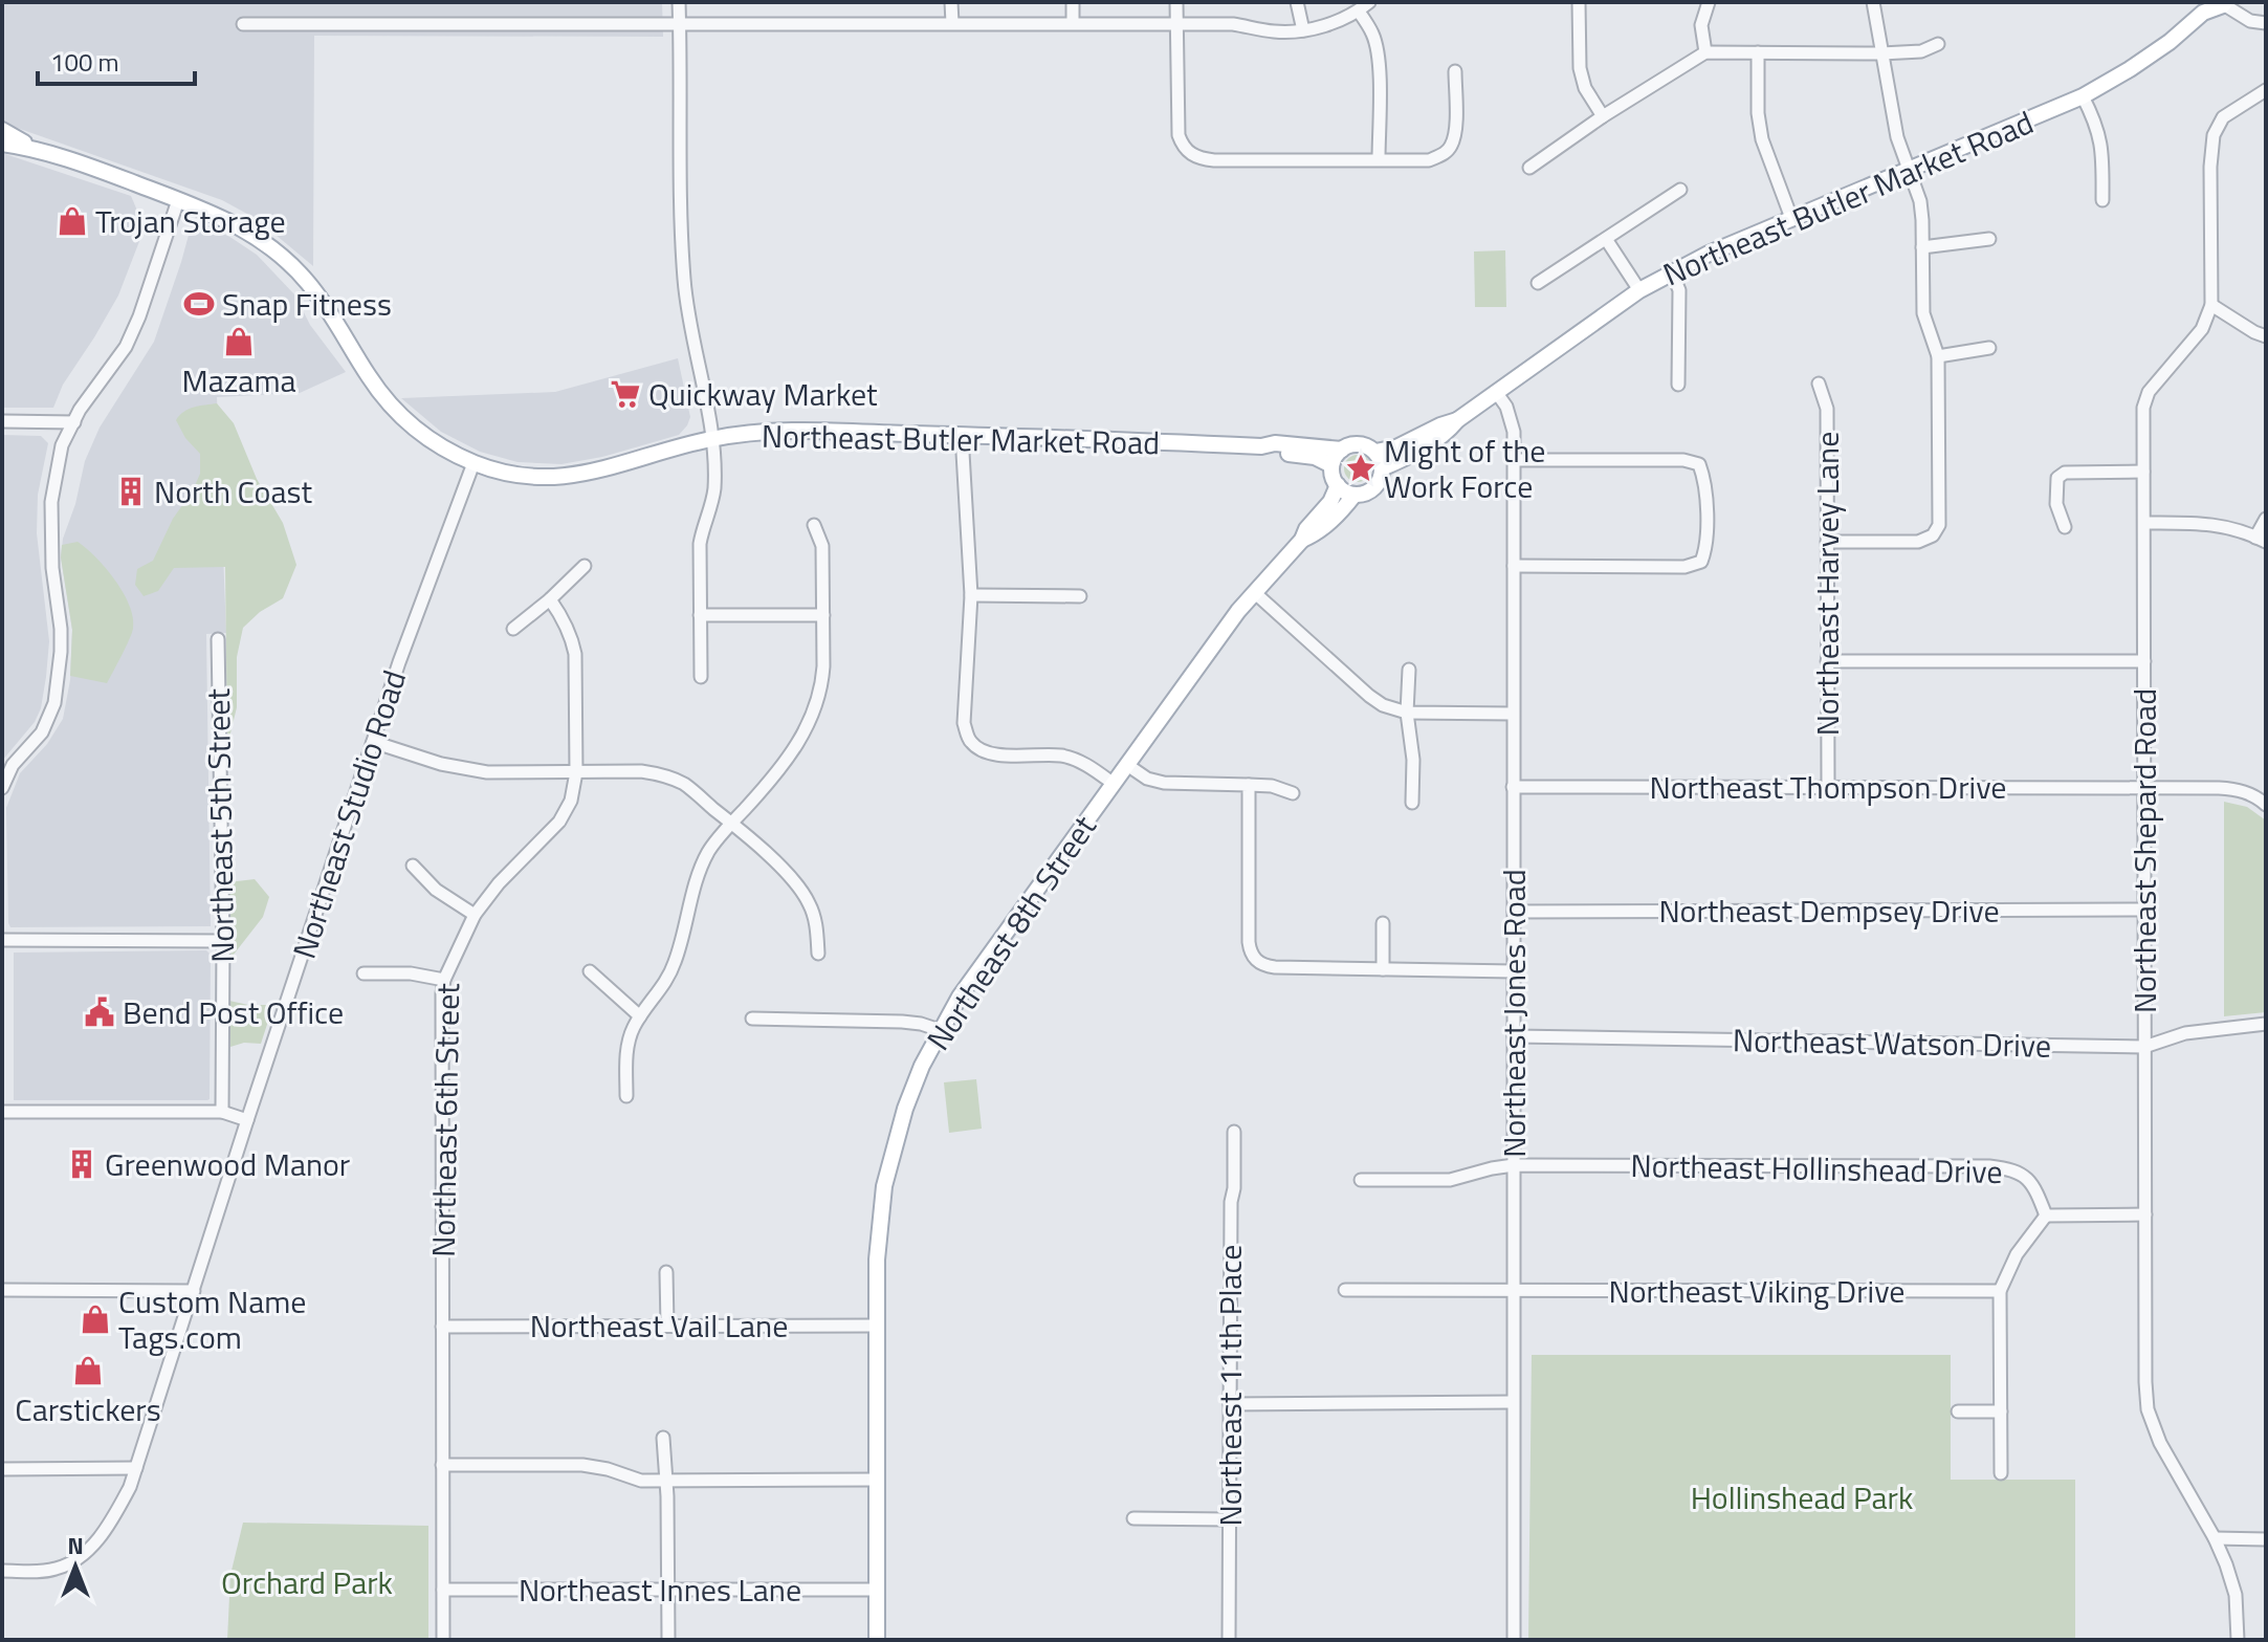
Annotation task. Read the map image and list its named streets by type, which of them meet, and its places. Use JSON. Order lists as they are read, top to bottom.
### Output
{
  "streets": {
    "main road": ["Northeast Butler Market Road", "Northeast 8th Street"],
    "street": [
      "Northeast Harvey Lane",
      "Northeast Thompson Drive",
      "Northeast Studio Road",
      "Northeast 5th Street",
      "Northeast Shepard Road",
      "Northeast Dempsey Drive",
      "Northeast Jones Road",
      "Northeast Watson Drive",
      "Northeast 6th Street",
      "Northeast Hollinshead Drive",
      "Northeast Viking Drive",
      "Northeast Vail Lane",
      "Northeast 11th Place",
      "Northeast Innes Lane"
    ]
  },
  "crossings": [
    ["Northeast Butler Market Road", "Northeast Studio Road"],
    ["Northeast Butler Market Road", "Northeast 8th Street"],
    ["Northeast Butler Market Road", "Northeast Jones Road"],
    ["Northeast Harvey Lane", "Northeast Thompson Drive"],
    ["Northeast Thompson Drive", "Northeast Shepard Road"],
    ["Northeast Thompson Drive", "Northeast Jones Road"],
    ["Northeast Shepard Road", "Northeast Dempsey Drive"],
    ["Northeast Shepard Road", "Northeast Watson Drive"],
    ["Northeast Dempsey Drive", "Northeast Jones Road"],
    ["Northeast 8th Street", "Northeast Vail Lane"],
    ["Northeast 8th Street", "Northeast Innes Lane"],
    ["Northeast Jones Road", "Northeast Watson Drive"],
    ["Northeast Jones Road", "Northeast Hollinshead Drive"],
    ["Northeast Jones Road", "Northeast Viking Drive"],
    ["Northeast 6th Street", "Northeast Vail Lane"],
    ["Northeast 6th Street", "Northeast Innes Lane"]
  ],
  "parks": ["Hollinshead Park", "Orchard Park"],
  "places": {
    "shop": [
      "Trojan Storage",
      "Mazama",
      "Custom Name Tags.com",
      "Carstickers"
    ],
    "sports": ["Snap Fitness"],
    "supermarket": ["Quickway Market"],
    "place": ["Might of the Work Force"],
    "building": ["North Coast", "Greenwood Manor"],
    "public building": ["Bend Post Office"]
  },
  "scale_bar": "100 m",
  "north": "top"
}
